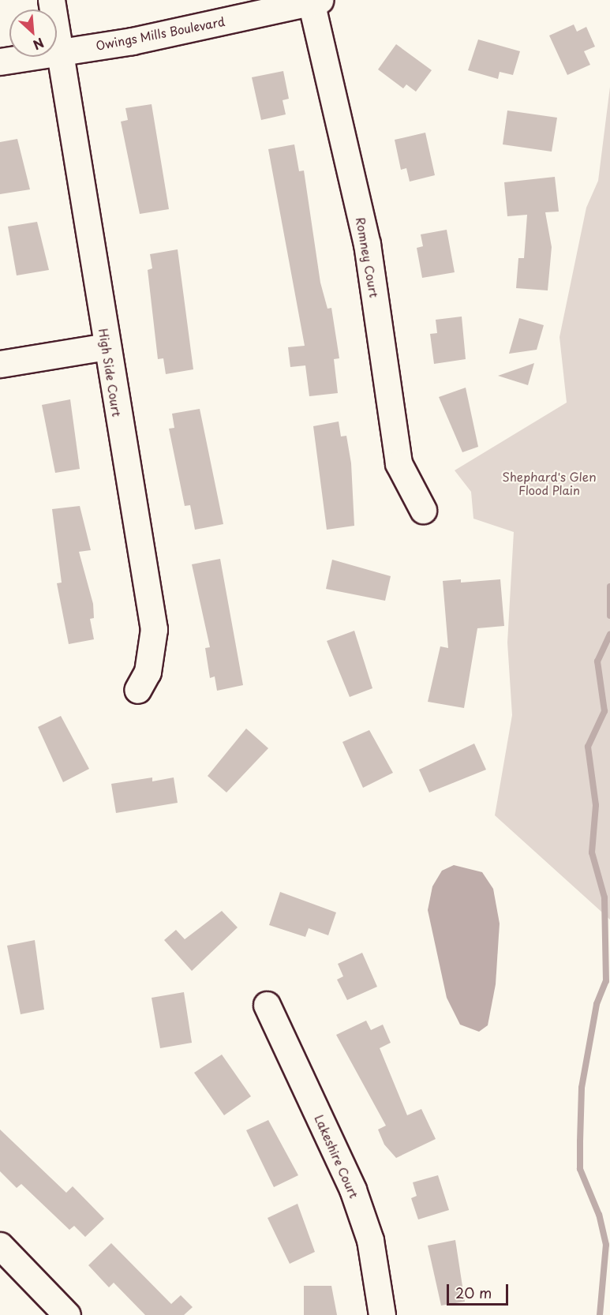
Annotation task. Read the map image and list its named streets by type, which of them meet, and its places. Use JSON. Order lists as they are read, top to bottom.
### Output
{
  "streets": {
    "street": [
      "Owings Mills Boulevard",
      "Romney Court",
      "High Side Court",
      "Lakeshire Court"
    ]
  },
  "crossings": [
    ["Owings Mills Boulevard", "Romney Court"],
    ["Owings Mills Boulevard", "High Side Court"]
  ],
  "parks": ["Shephard's Glen Flood Plain"],
  "scale_bar": "20 m",
  "north": "bottom right"
}
